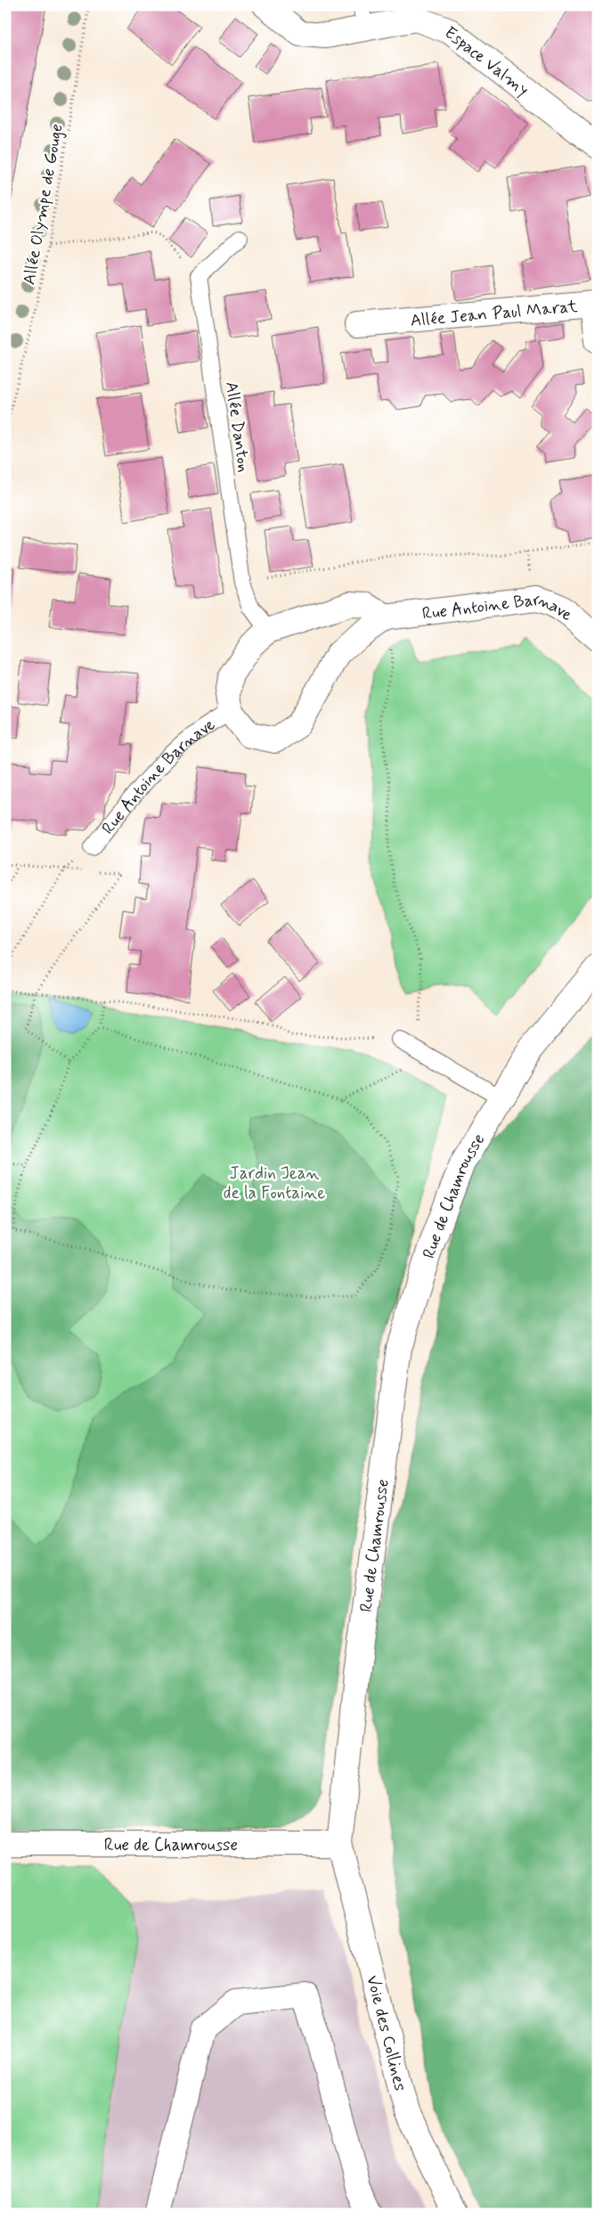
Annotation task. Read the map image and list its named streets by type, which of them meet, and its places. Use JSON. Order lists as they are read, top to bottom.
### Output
{
  "streets": {
    "street": [
      "Espace Valmy",
      "Allée Jean Paul Marat",
      "Rue Antoine Barnave",
      "Rue de Chamrousse",
      "Voie des Collines"
    ],
    "lane": ["Allée Danton"],
    "path": ["Allée Olympe de Gouge"]
  },
  "crossings": [
    ["Allée Danton", "Rue Antoine Barnave"],
    ["Rue de Chamrousse", "Voie des Collines"]
  ],
  "parks": ["Jardin Jean de la Fontaine"]
}
